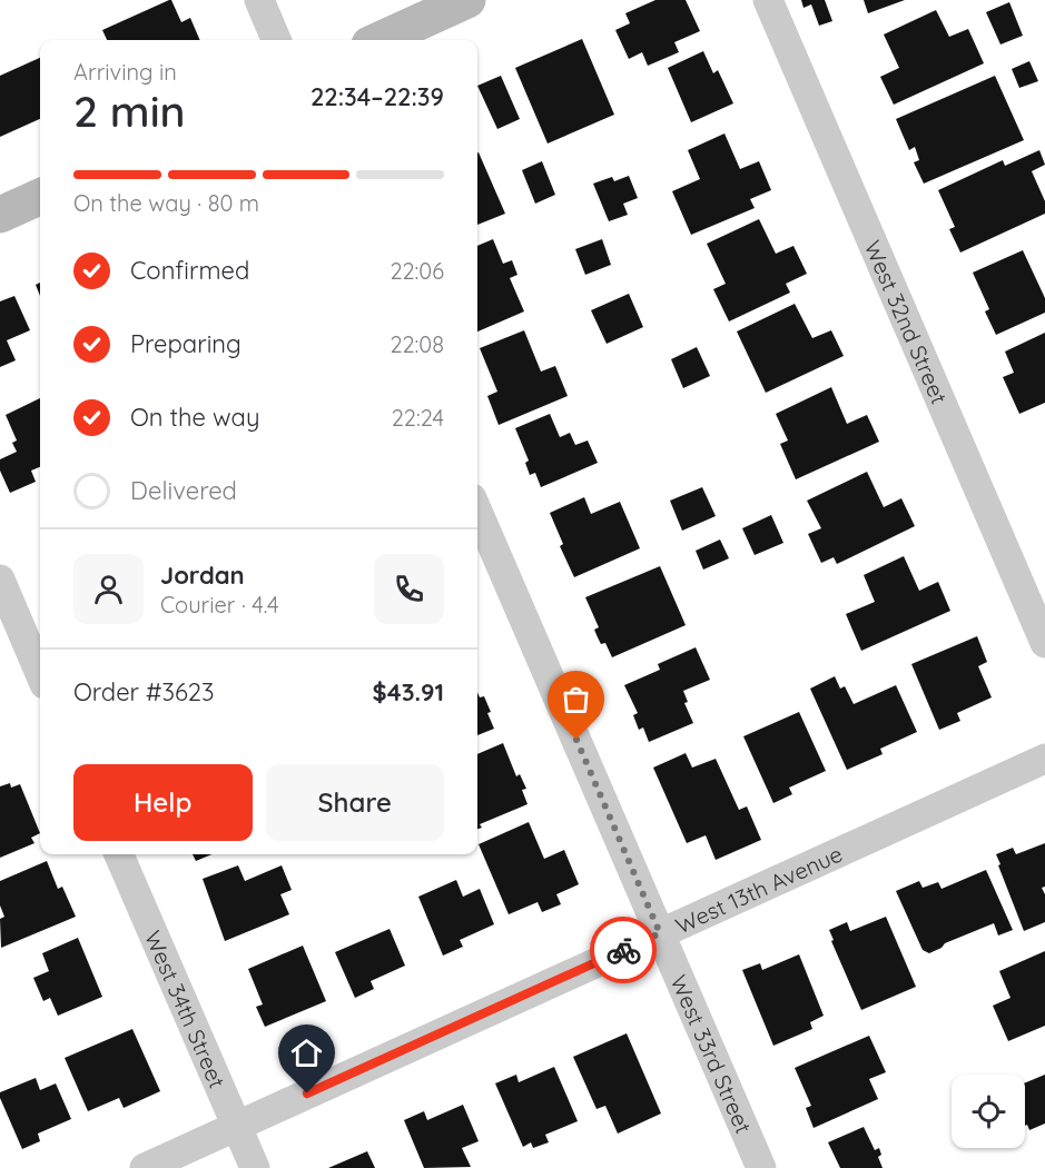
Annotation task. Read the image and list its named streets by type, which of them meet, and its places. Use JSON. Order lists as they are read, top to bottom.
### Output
{
  "streets": {
    "street": [
      "West 32nd Street",
      "West 13th Avenue",
      "West 34th Street",
      "West 33rd Street"
    ]
  },
  "crossings": [
    ["West 13th Avenue", "West 34th Street"],
    ["West 13th Avenue", "West 33rd Street"]
  ],
  "page": {
    "heading": ["2 min", "Arriving in", "22:34–22:39"],
    "panel": [
      "Jordan",
      "Courier · 4.4",
      "Order #3623",
      "$43.91"
    ],
    "bar": "On the way · 80 m",
    "list": [
      ["Confirmed", "22:06"],
      ["Preparing", "22:08"],
      ["On the way", "22:24"],
      "Delivered"
    ],
    "buttons": ["Help", "Share"]
  }
}
